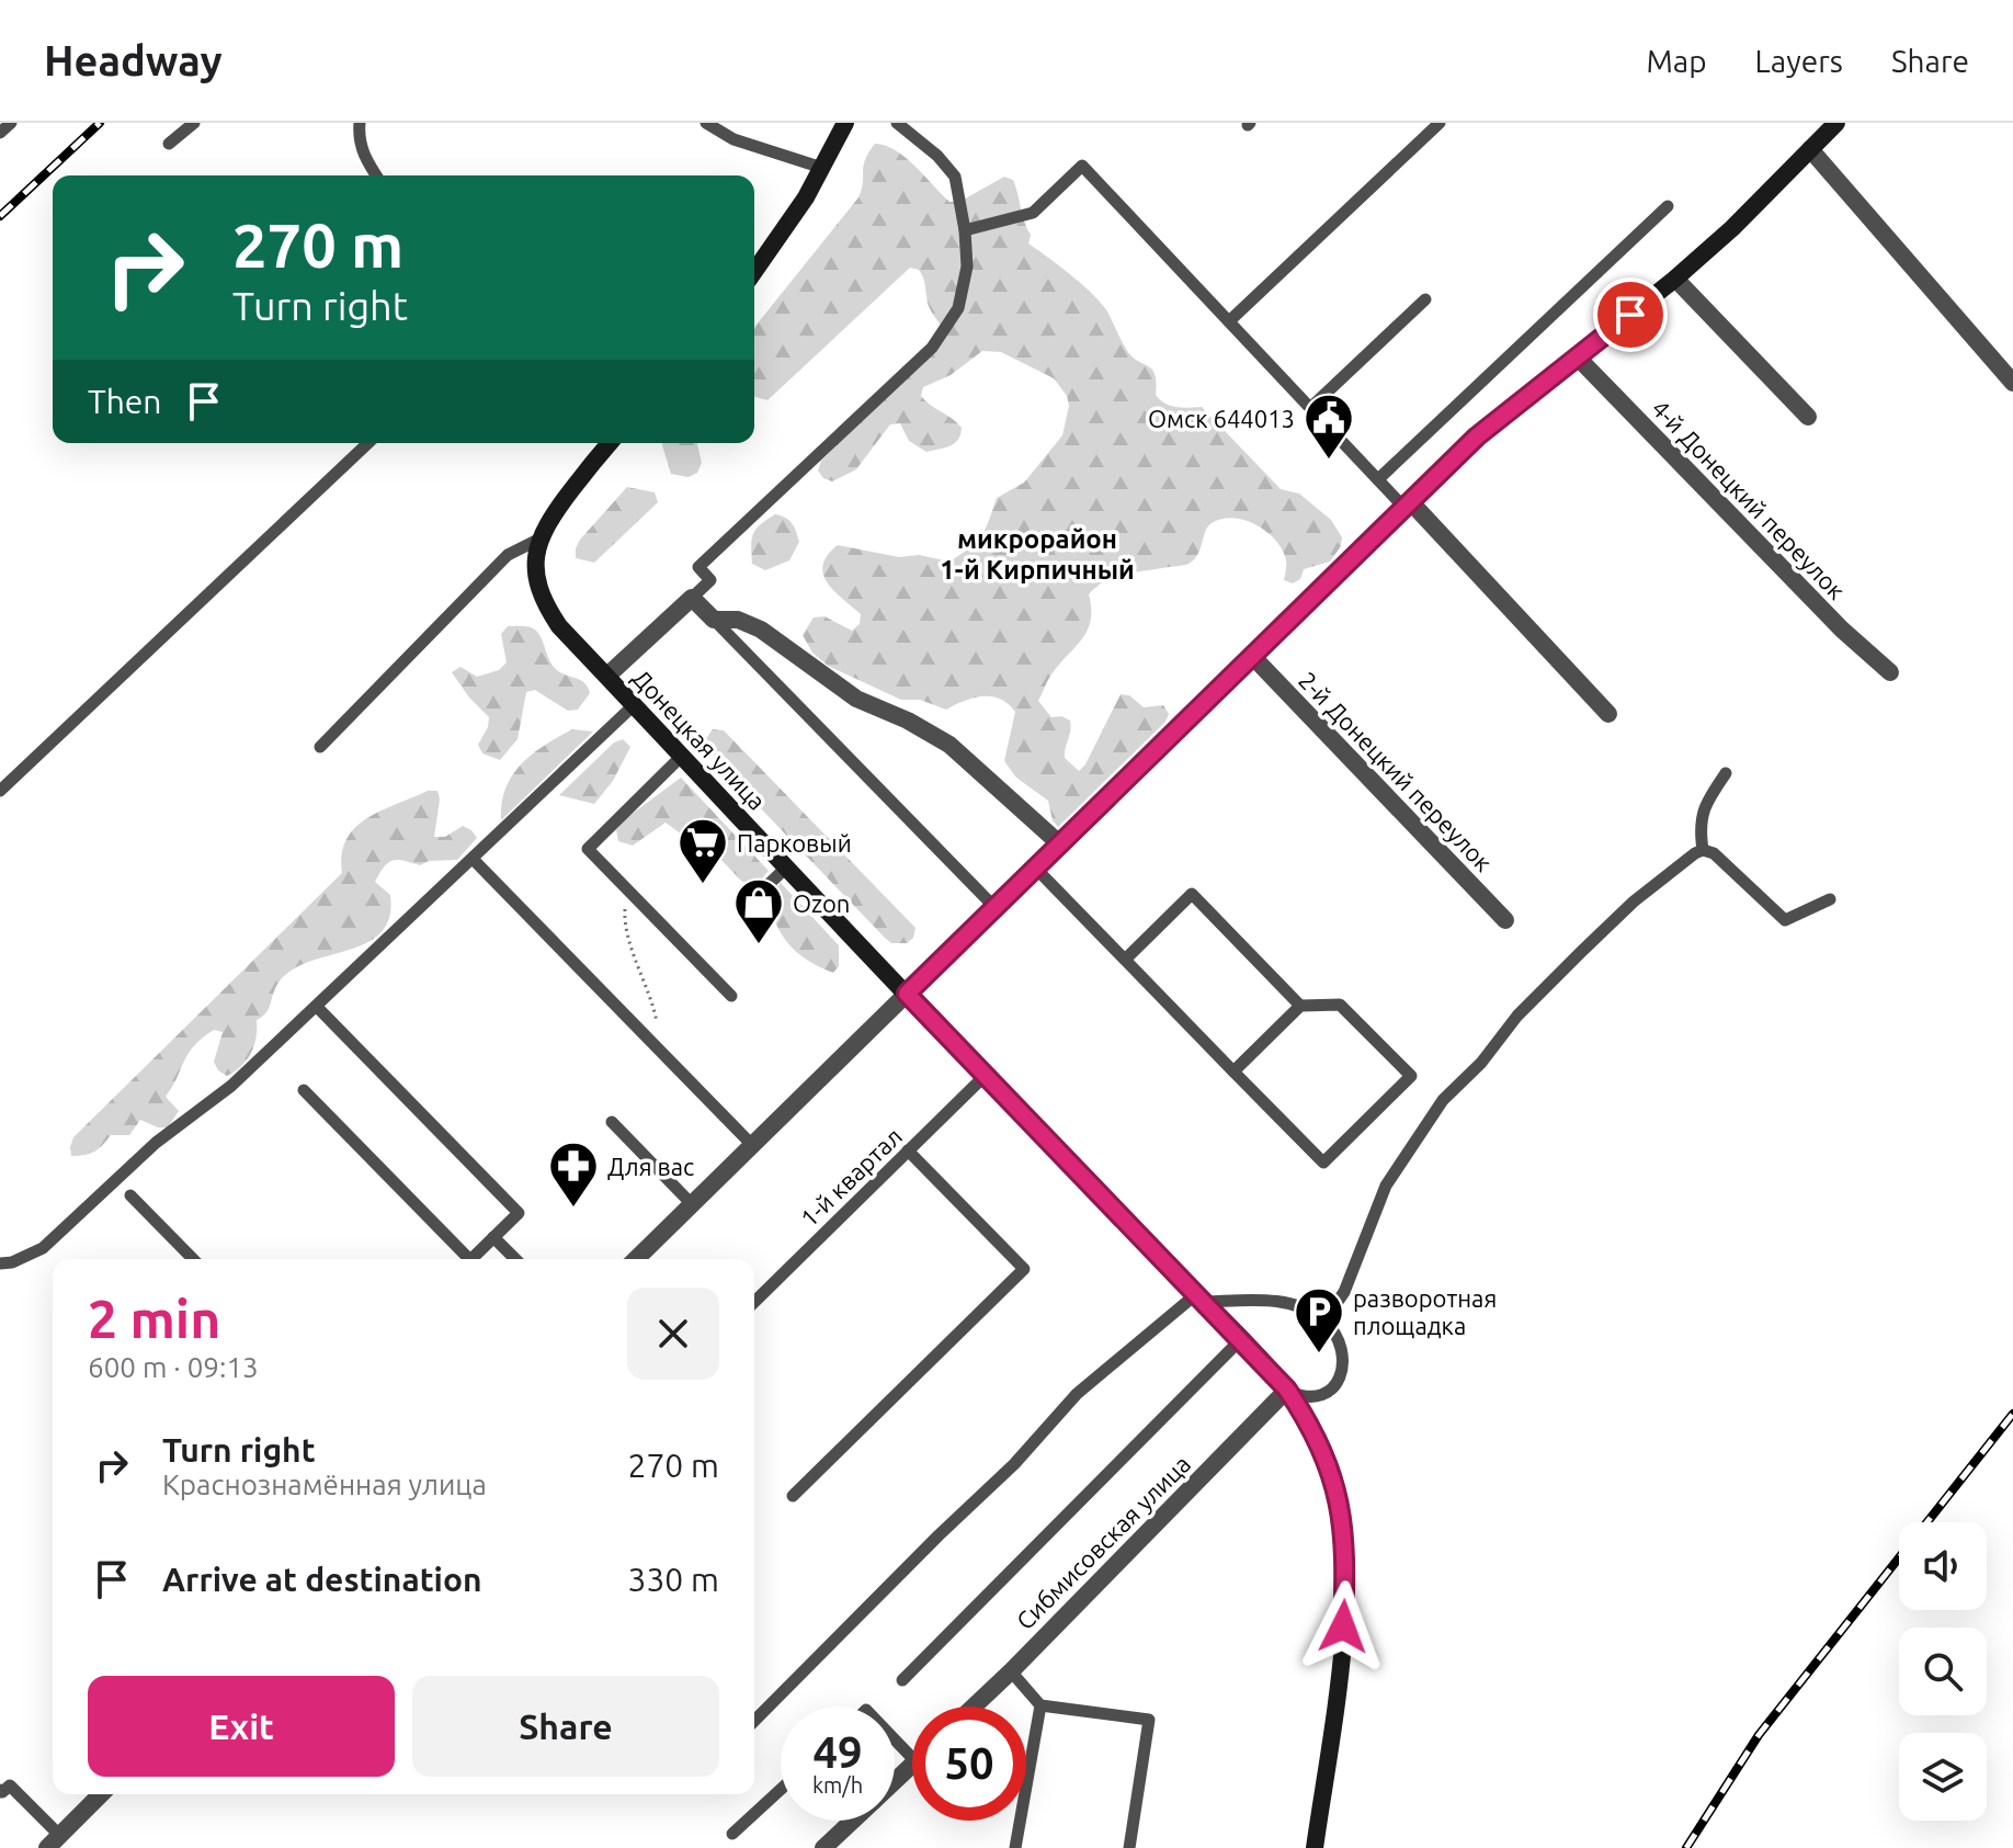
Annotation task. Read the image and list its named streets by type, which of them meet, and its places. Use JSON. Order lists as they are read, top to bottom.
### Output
{
  "streets": {
    "main road": ["Донецкая улица"],
    "street": ["4-й Донецкий переулок", "2-й Донецкий переулок", "Сибмисовская улица"],
    "lane": ["1-й квартал"]
  },
  "crossings": [
    ["Донецкая улица", "1-й квартал"],
    ["Донецкая улица", "Сибмисовская улица"]
  ],
  "districts": ["микрорайон 1-й Кирпичный"],
  "places": {
    "public building": ["Омск 644013"],
    "supermarket": ["Парковый"],
    "shop": ["Ozon"],
    "pharmacy": ["Для вас"],
    "parking": ["разворотная площадка"]
  },
  "page": {
    "header": "Headway",
    "nav": ["Map", "Layers", "Share"],
    "turn": ["270 m", "Turn right"],
    "then": "Then",
    "heading": ["2 min", "600 m · 09:13"],
    "list": [
      {
        "name": "Turn right",
        "note": "Краснознамённая улица",
        "value": "270 m"
      },
      {
        "name": "Arrive at destination",
        "value": "330 m"
      }
    ],
    "buttons": ["Exit", "Share"],
    "speed": "49 km/h",
    "limit": "50"
  }
}
